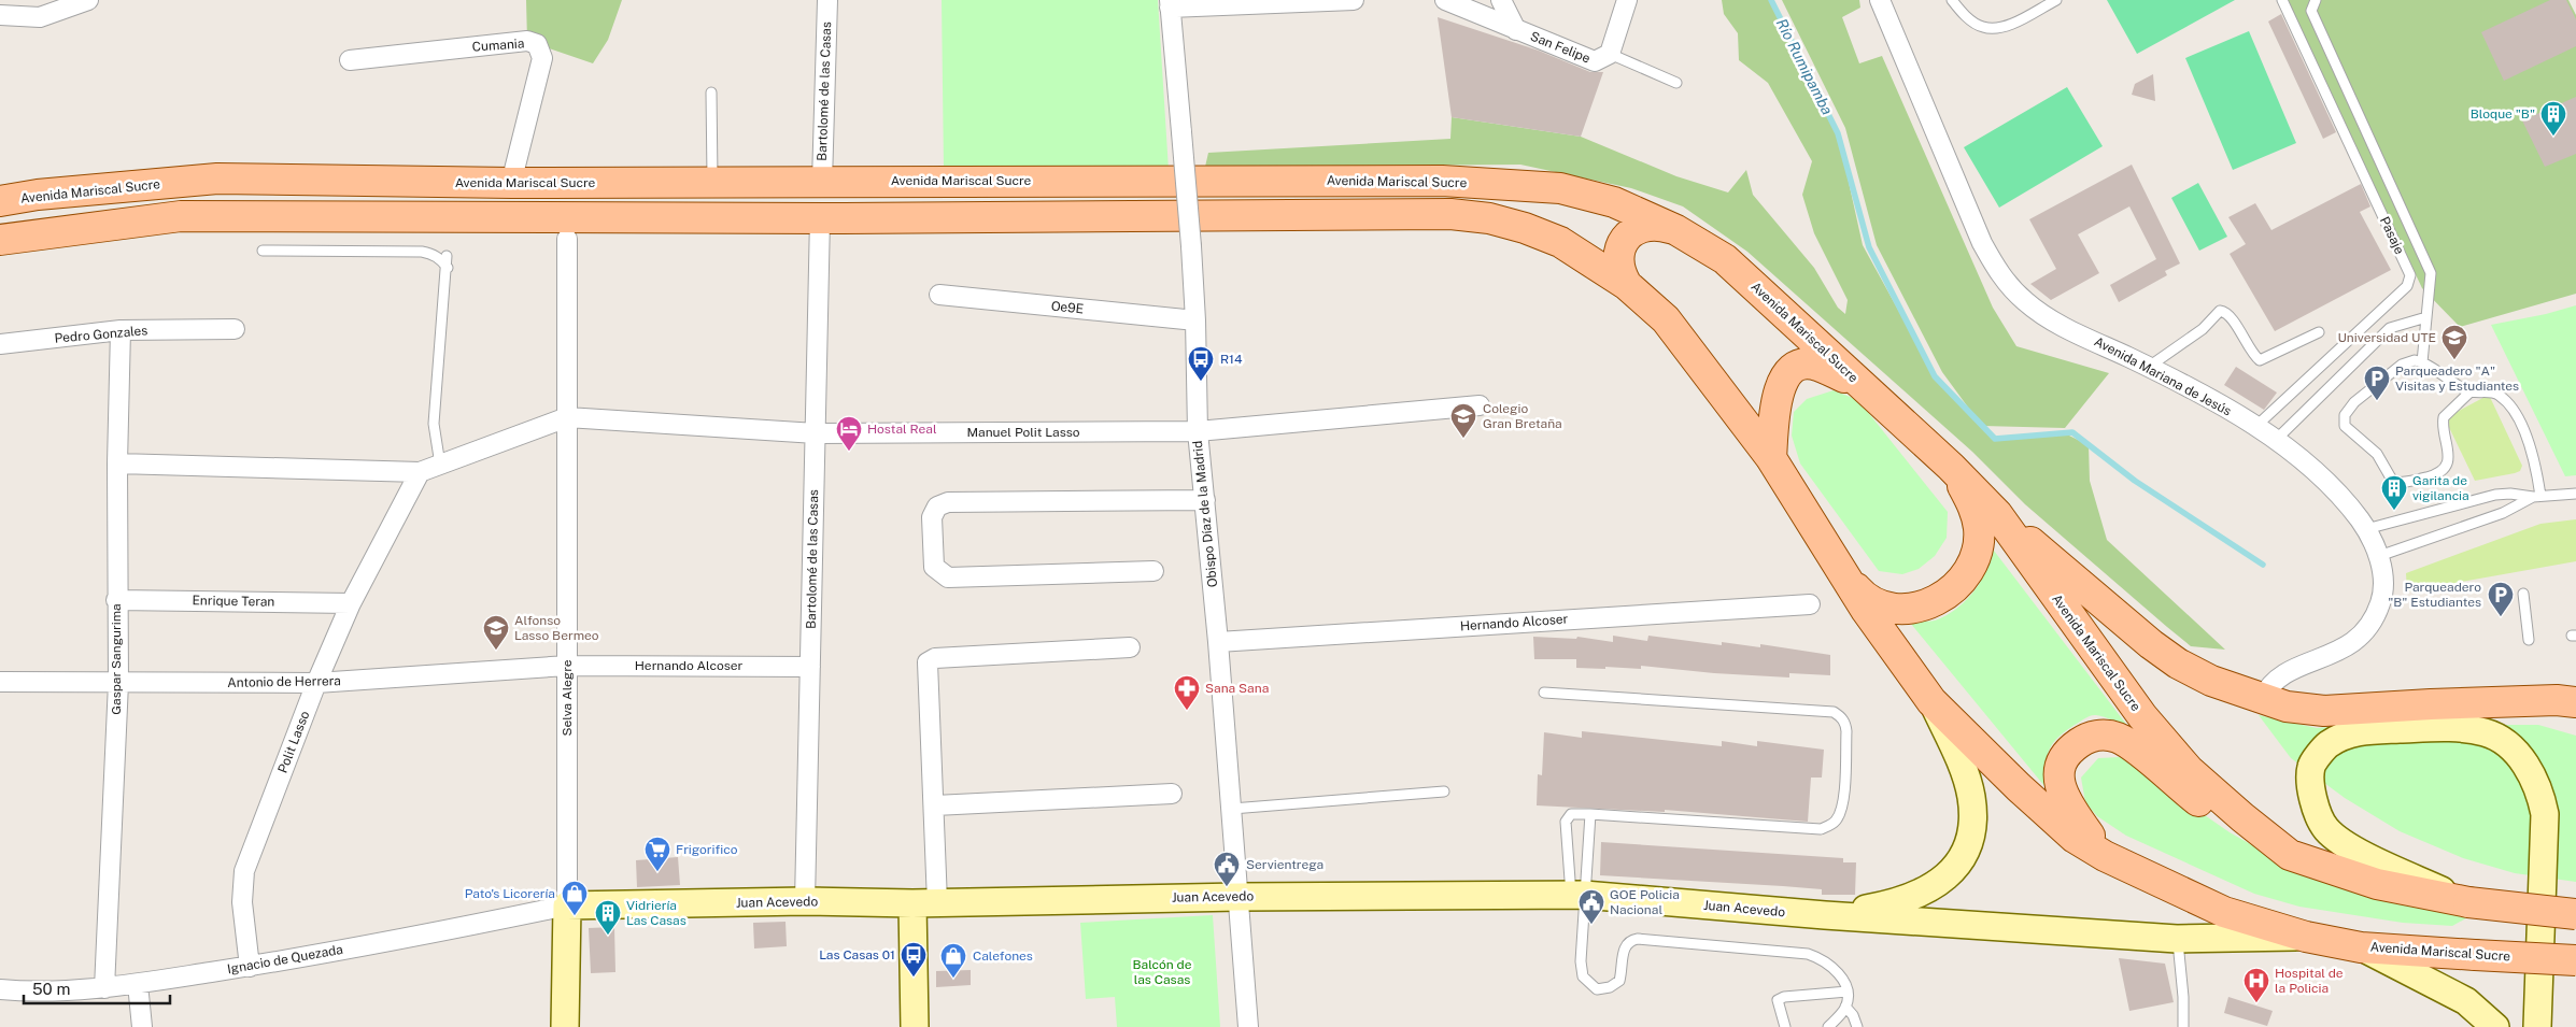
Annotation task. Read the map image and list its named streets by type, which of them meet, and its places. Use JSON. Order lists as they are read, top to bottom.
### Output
{
  "streets": {
    "main road": ["Avenida Mariscal Sucre"],
    "street": [
      "Cumania",
      "San Felipe",
      "Bartolomé de las Casas",
      "Oe9E",
      "Pedro Gonzales",
      "Avenida Mariana de Jesús",
      "Manuel Polit Lasso",
      "Obispo Díaz de la Madrid",
      "Enrique Teran",
      "Hernando Alcoser",
      "Gaspar Sangurima",
      "Antonio de Herrera",
      "Selva Alegre",
      "Polit Lasso",
      "Juan Acevedo",
      "Ignacio de Quezada"
    ],
    "lane": ["Pasaje"]
  },
  "crossings": [
    ["Cumania", "Avenida Mariscal Sucre"],
    ["Bartolomé de las Casas", "Avenida Mariscal Sucre"],
    ["Bartolomé de las Casas", "Manuel Polit Lasso"],
    ["Bartolomé de las Casas", "Hernando Alcoser"],
    ["Bartolomé de las Casas", "Juan Acevedo"],
    ["Avenida Mariscal Sucre", "Juan Acevedo"],
    ["Pasaje", "Avenida Mariana de Jesús"],
    ["Oe9E", "Obispo Díaz de la Madrid"],
    ["Pedro Gonzales", "Gaspar Sangurima"],
    ["Manuel Polit Lasso", "Obispo Díaz de la Madrid"],
    ["Manuel Polit Lasso", "Selva Alegre"],
    ["Obispo Díaz de la Madrid", "Hernando Alcoser"],
    ["Obispo Díaz de la Madrid", "Juan Acevedo"],
    ["Enrique Teran", "Gaspar Sangurima"],
    ["Enrique Teran", "Polit Lasso"],
    ["Hernando Alcoser", "Antonio de Herrera"],
    ["Hernando Alcoser", "Selva Alegre"],
    ["Gaspar Sangurima", "Antonio de Herrera"],
    ["Gaspar Sangurima", "Ignacio de Quezada"],
    ["Antonio de Herrera", "Selva Alegre"],
    ["Antonio de Herrera", "Polit Lasso"],
    ["Selva Alegre", "Juan Acevedo"],
    ["Selva Alegre", "Ignacio de Quezada"],
    ["Polit Lasso", "Ignacio de Quezada"],
    ["Juan Acevedo", "Ignacio de Quezada"]
  ],
  "water": ["Río Rumipamba"],
  "parks": ["Balcón de las Casas"],
  "places": {
    "building": ["Bloque \"B\"", "Garita de vigilancia", "Vidriería Las Casas"],
    "school or university": ["Universidad UTE", "Colegio Gran Bretaña", "Alfonso Lasso Bermeo"],
    "bus stop": ["R14", "Las Casas 01"],
    "parking": ["Parqueadero \"A\" Visitas y Estudiantes", "Parqueadero \"B\" Estudiantes"],
    "hotel": ["Hostal Real"],
    "pharmacy": ["Sana Sana"],
    "supermarket": ["Frigorifico"],
    "public building": ["Servientrega", "GOE Policia Nacional"],
    "shop": ["Pato's Licorería", "Calefones"],
    "hospital": ["Hospital de la Policia"]
  },
  "scale_bar": "50 m"
}
